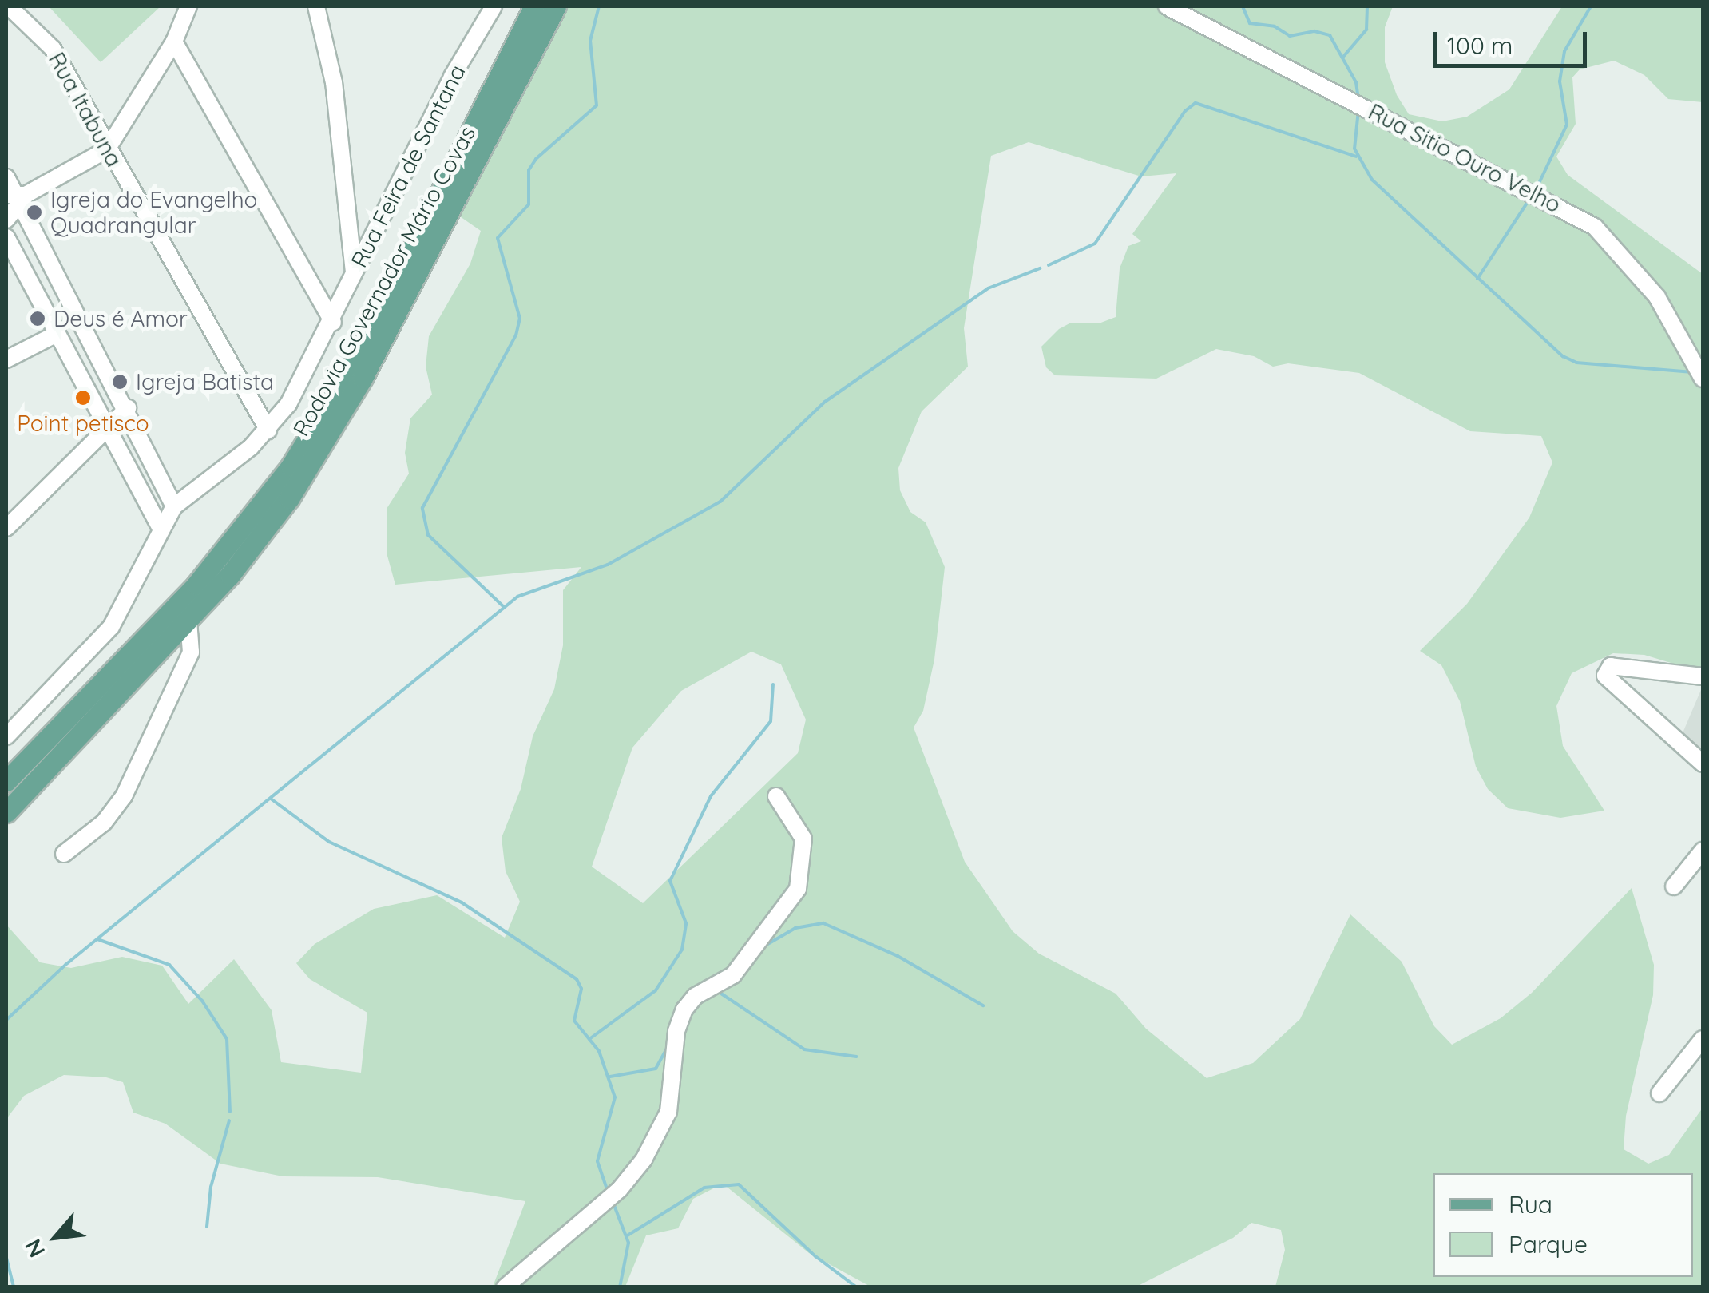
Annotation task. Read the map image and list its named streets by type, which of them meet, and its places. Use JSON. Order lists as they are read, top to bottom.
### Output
{
  "streets": {
    "main road": ["Rodovia Governador Mário Covas"],
    "street": ["Rua Itabuna", "Rua Sitio Ouro Velho", "Rua Feira de Santana"]
  },
  "crossings": [
    ["Rua Itabuna", "Rua Feira de Santana"]
  ],
  "places": [
    "Igreja do Evangelho Quadrangular",
    "Deus é Amor",
    "Igreja Batista",
    "Point petisco"
  ],
  "legend": ["Rua", "Parque"],
  "scale_bar": "100 m",
  "north": "bottom left"
}
